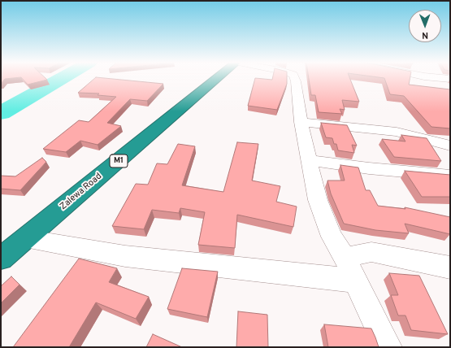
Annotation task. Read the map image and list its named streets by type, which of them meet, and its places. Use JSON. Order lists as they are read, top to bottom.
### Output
{
  "streets": {
    "highway": ["M1", "Zalewa Road"]
  },
  "north": "bottom"
}
